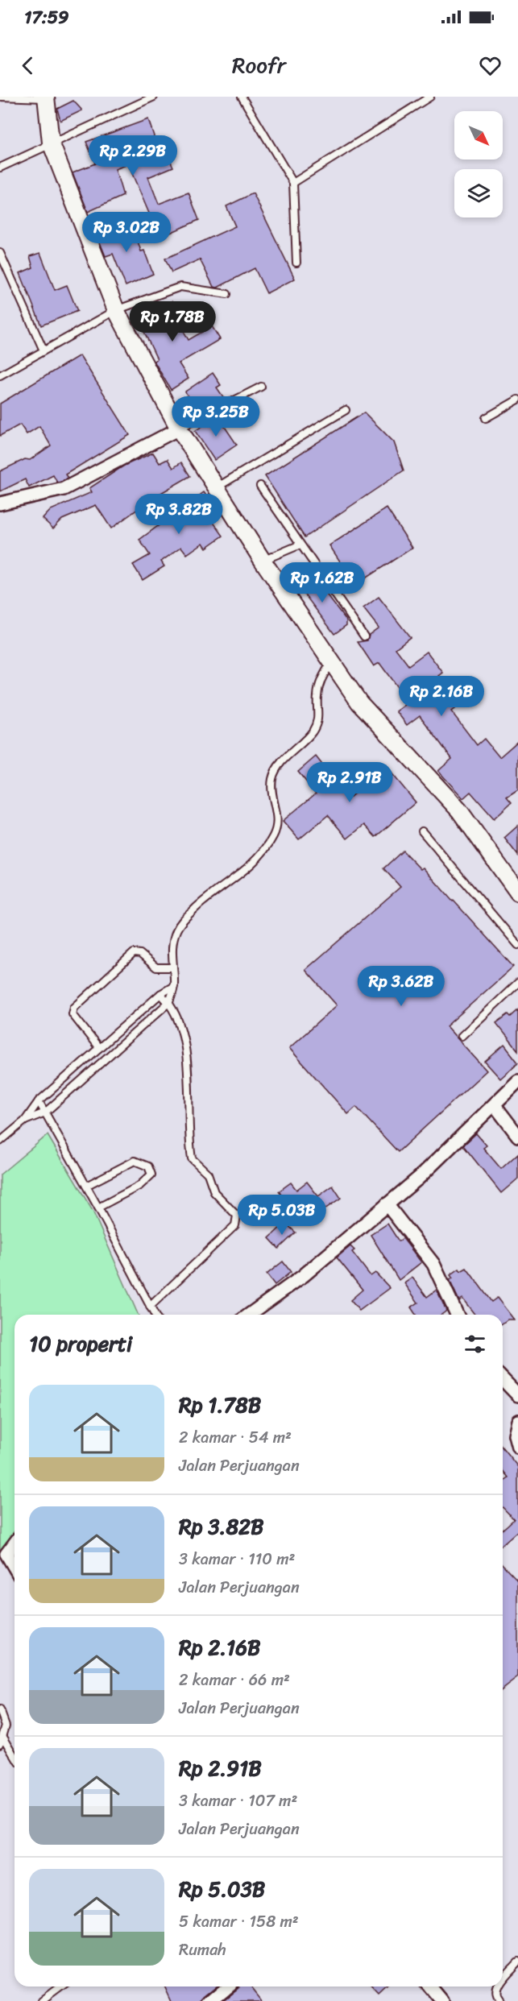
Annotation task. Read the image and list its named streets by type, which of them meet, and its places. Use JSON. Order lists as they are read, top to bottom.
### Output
{
  "north": "bottom right",
  "page": {
    "status": "17:59",
    "header": "Roofr",
    "price": [
      "Rp 2.29B",
      "Rp 3.02B",
      "Rp 1.78B",
      "Rp 3.25B",
      "Rp 3.82B",
      "Rp 1.62B",
      "Rp 2.16B",
      "Rp 2.91B",
      "Rp 3.62B",
      "Rp 5.03B"
    ],
    "heading": "10 properti",
    "list": [
      {
        "name": "Rp 1.78B",
        "note": "2 kamar · 54 m² · Jalan Perjuangan"
      },
      {
        "name": "Rp 3.82B",
        "note": "3 kamar · 110 m² · Jalan Perjuangan"
      },
      {
        "name": "Rp 2.16B",
        "note": "2 kamar · 66 m² · Jalan Perjuangan"
      },
      {
        "name": "Rp 2.91B",
        "note": "3 kamar · 107 m² · Jalan Perjuangan"
      },
      {
        "name": "Rp 5.03B",
        "note": "5 kamar · 158 m² · Rumah"
      }
    ]
  }
}
